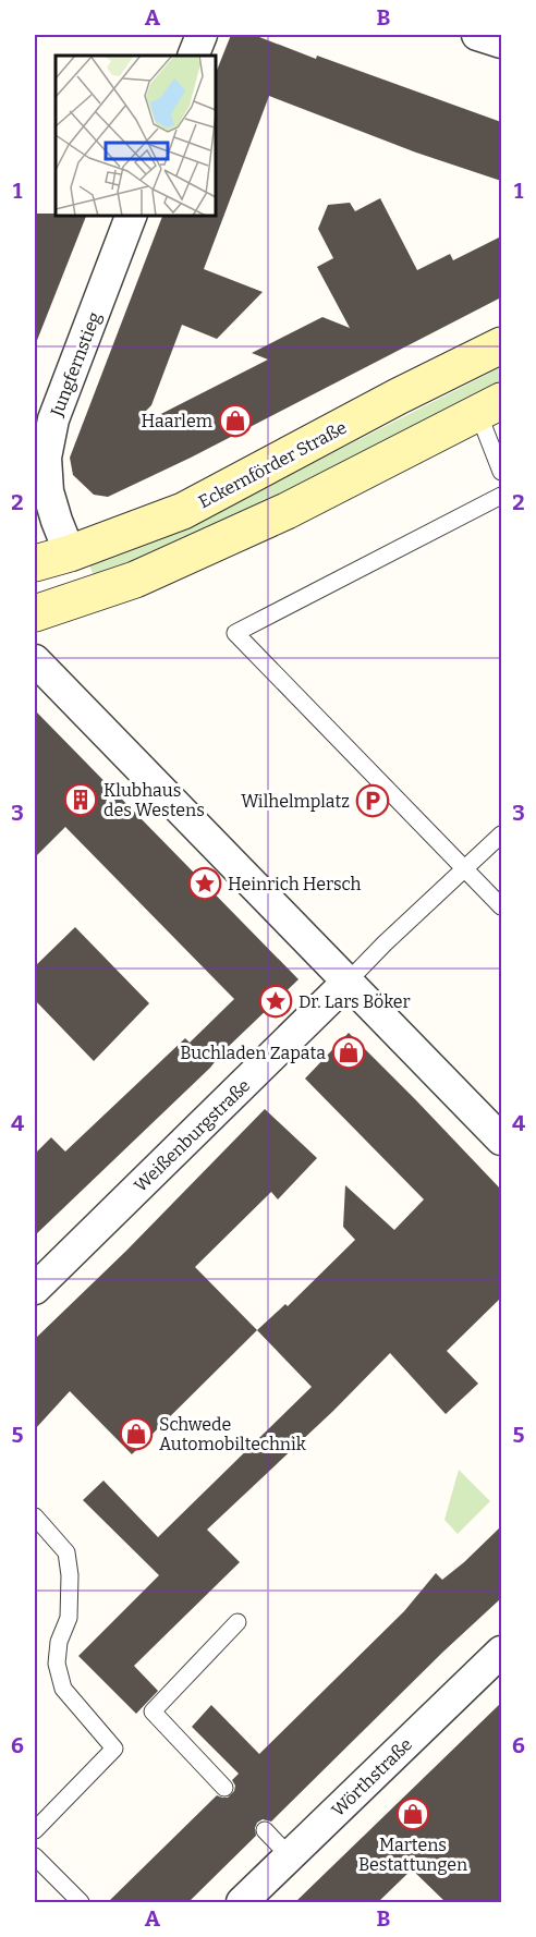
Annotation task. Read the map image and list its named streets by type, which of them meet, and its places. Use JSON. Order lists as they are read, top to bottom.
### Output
{
  "streets": {
    "main road": ["Eckernförder Straße"],
    "street": ["Jungfernstieg", "Weißenburgstraße", "Wörthstraße"]
  },
  "crossings": [
    ["Jungfernstieg", "Eckernförder Straße"]
  ],
  "places": {
    "shop": [
      "Haarlem",
      "Buchladen Zapata",
      "Schwede Automobiltechnik",
      "Martens Bestattungen"
    ],
    "building": ["Klubhaus des Westens"],
    "parking": ["Wilhelmplatz"],
    "place": ["Heinrich Hersch", "Dr. Lars Böker"]
  },
  "grid": {
    "columns": ["A", "B"],
    "rows": [
      "1",
      "2",
      "3",
      "4",
      "5",
      "6"
    ]
  }
}
